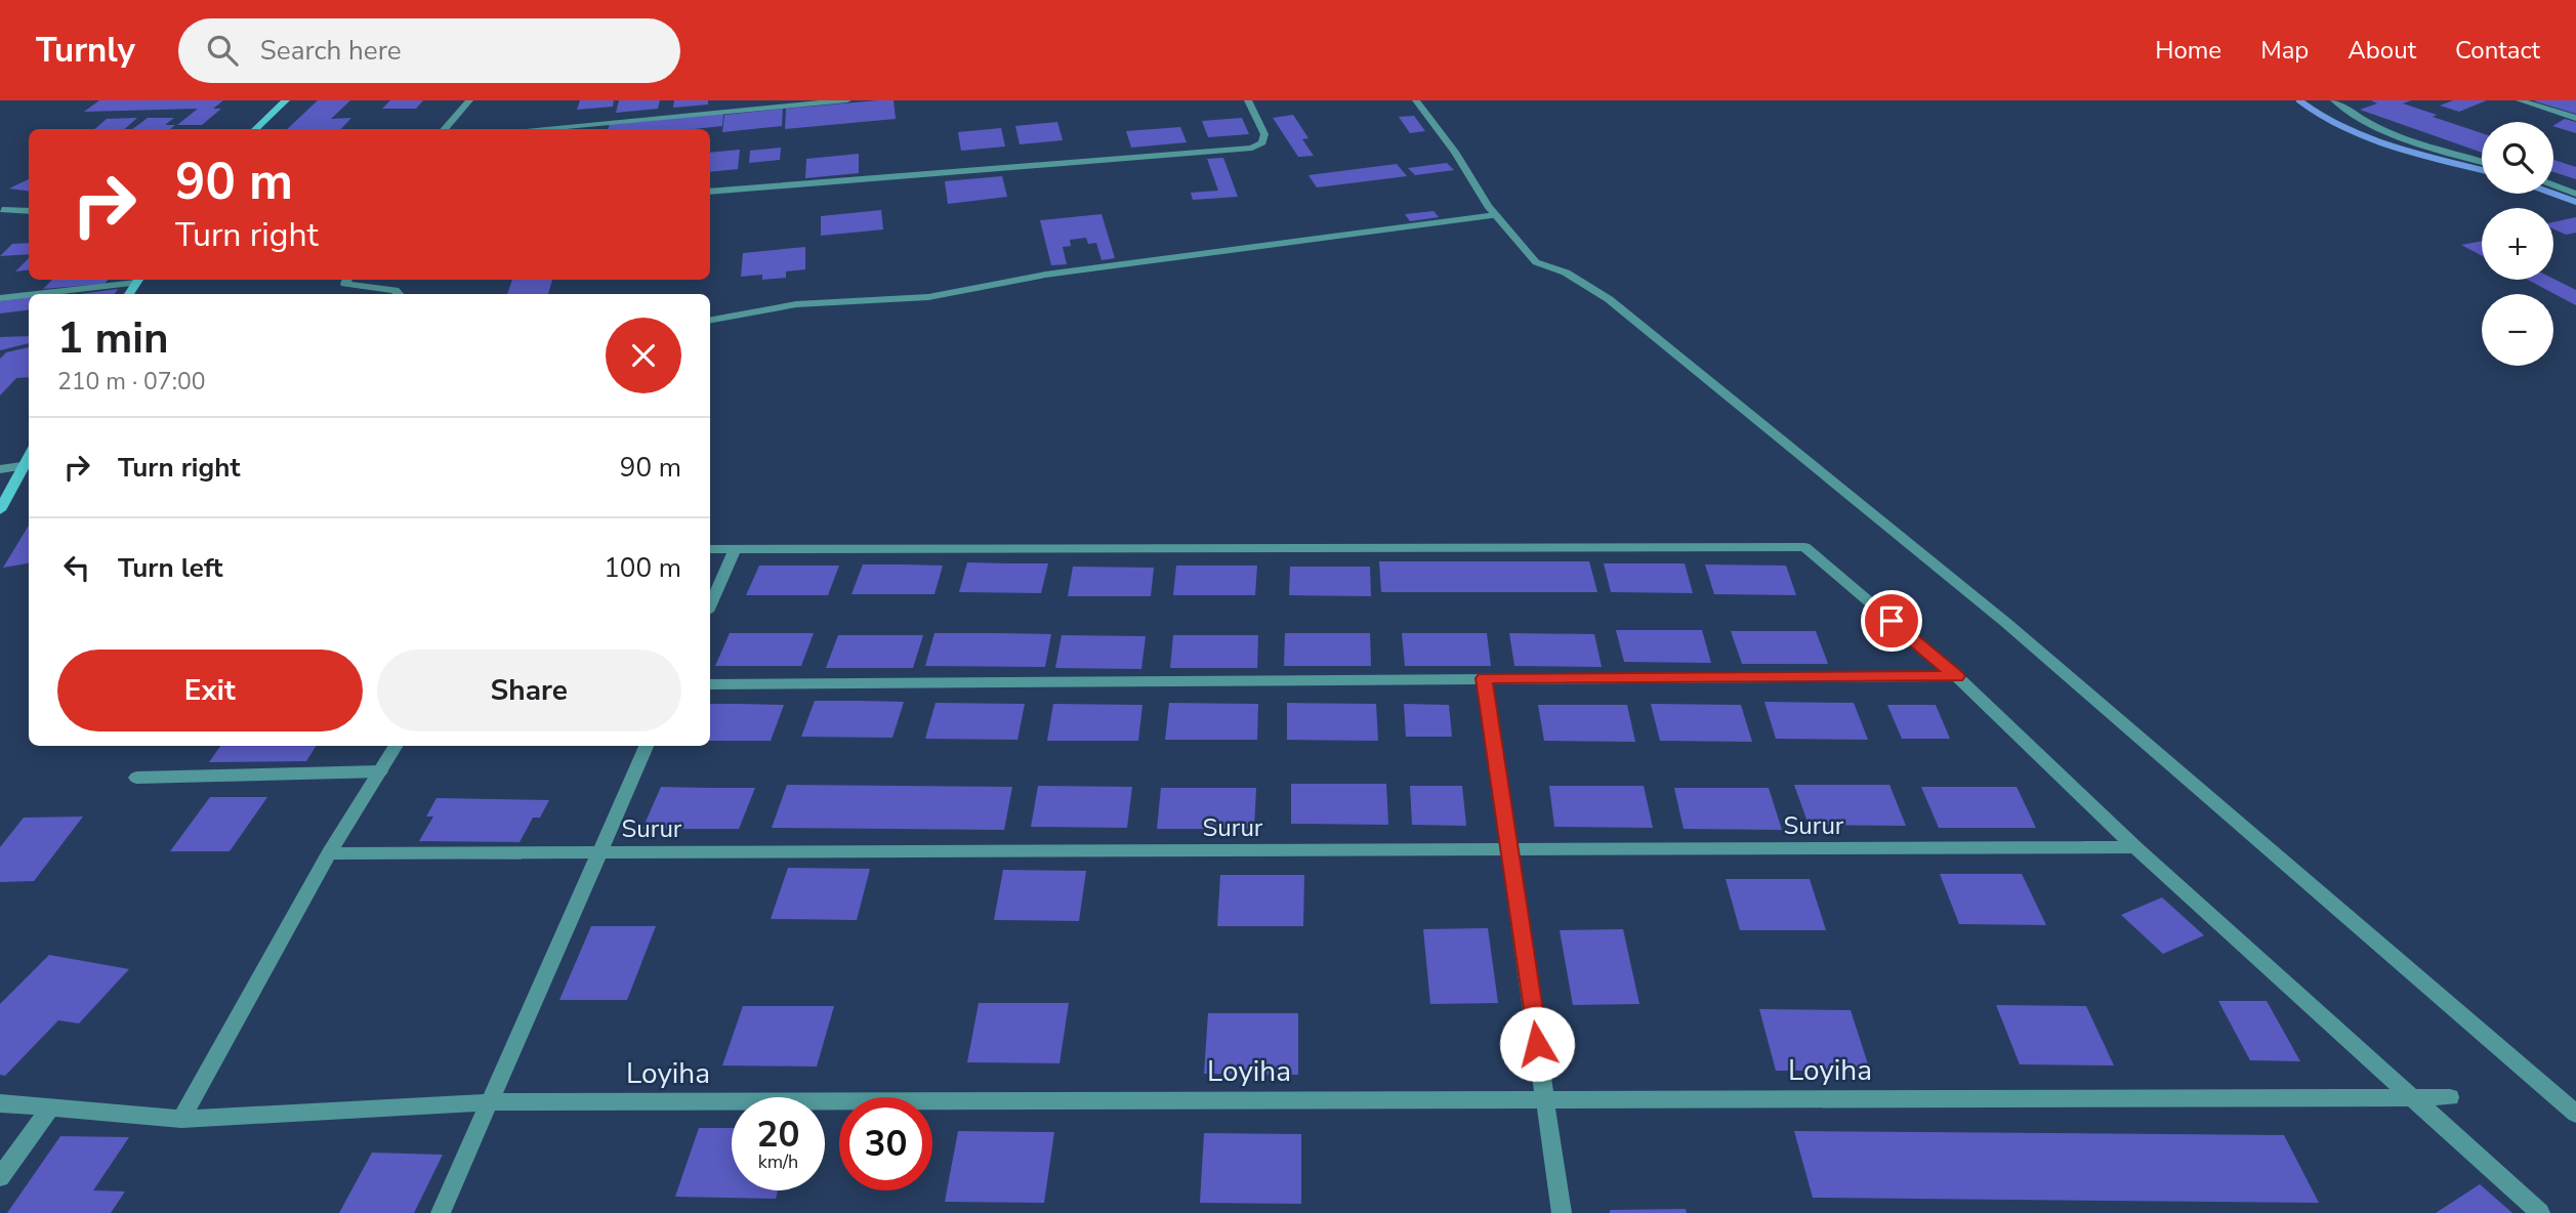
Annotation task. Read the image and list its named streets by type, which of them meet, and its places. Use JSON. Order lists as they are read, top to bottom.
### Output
{
  "streets": {
    "street": ["Surur", "Loyiha"]
  },
  "page": {
    "header": "Turnly",
    "search": "Search here",
    "nav": [
      "Home",
      "Map",
      "About",
      "Contact"
    ],
    "map_buttons": ["+", "−"],
    "turn": ["90 m", "Turn right"],
    "heading": ["1 min", "210 m · 07:00"],
    "list": [
      {
        "name": "Turn right",
        "value": "90 m"
      },
      {
        "name": "Turn left",
        "value": "100 m"
      }
    ],
    "buttons": ["Exit", "Share"],
    "speed": "20 km/h",
    "limit": "30"
  }
}
